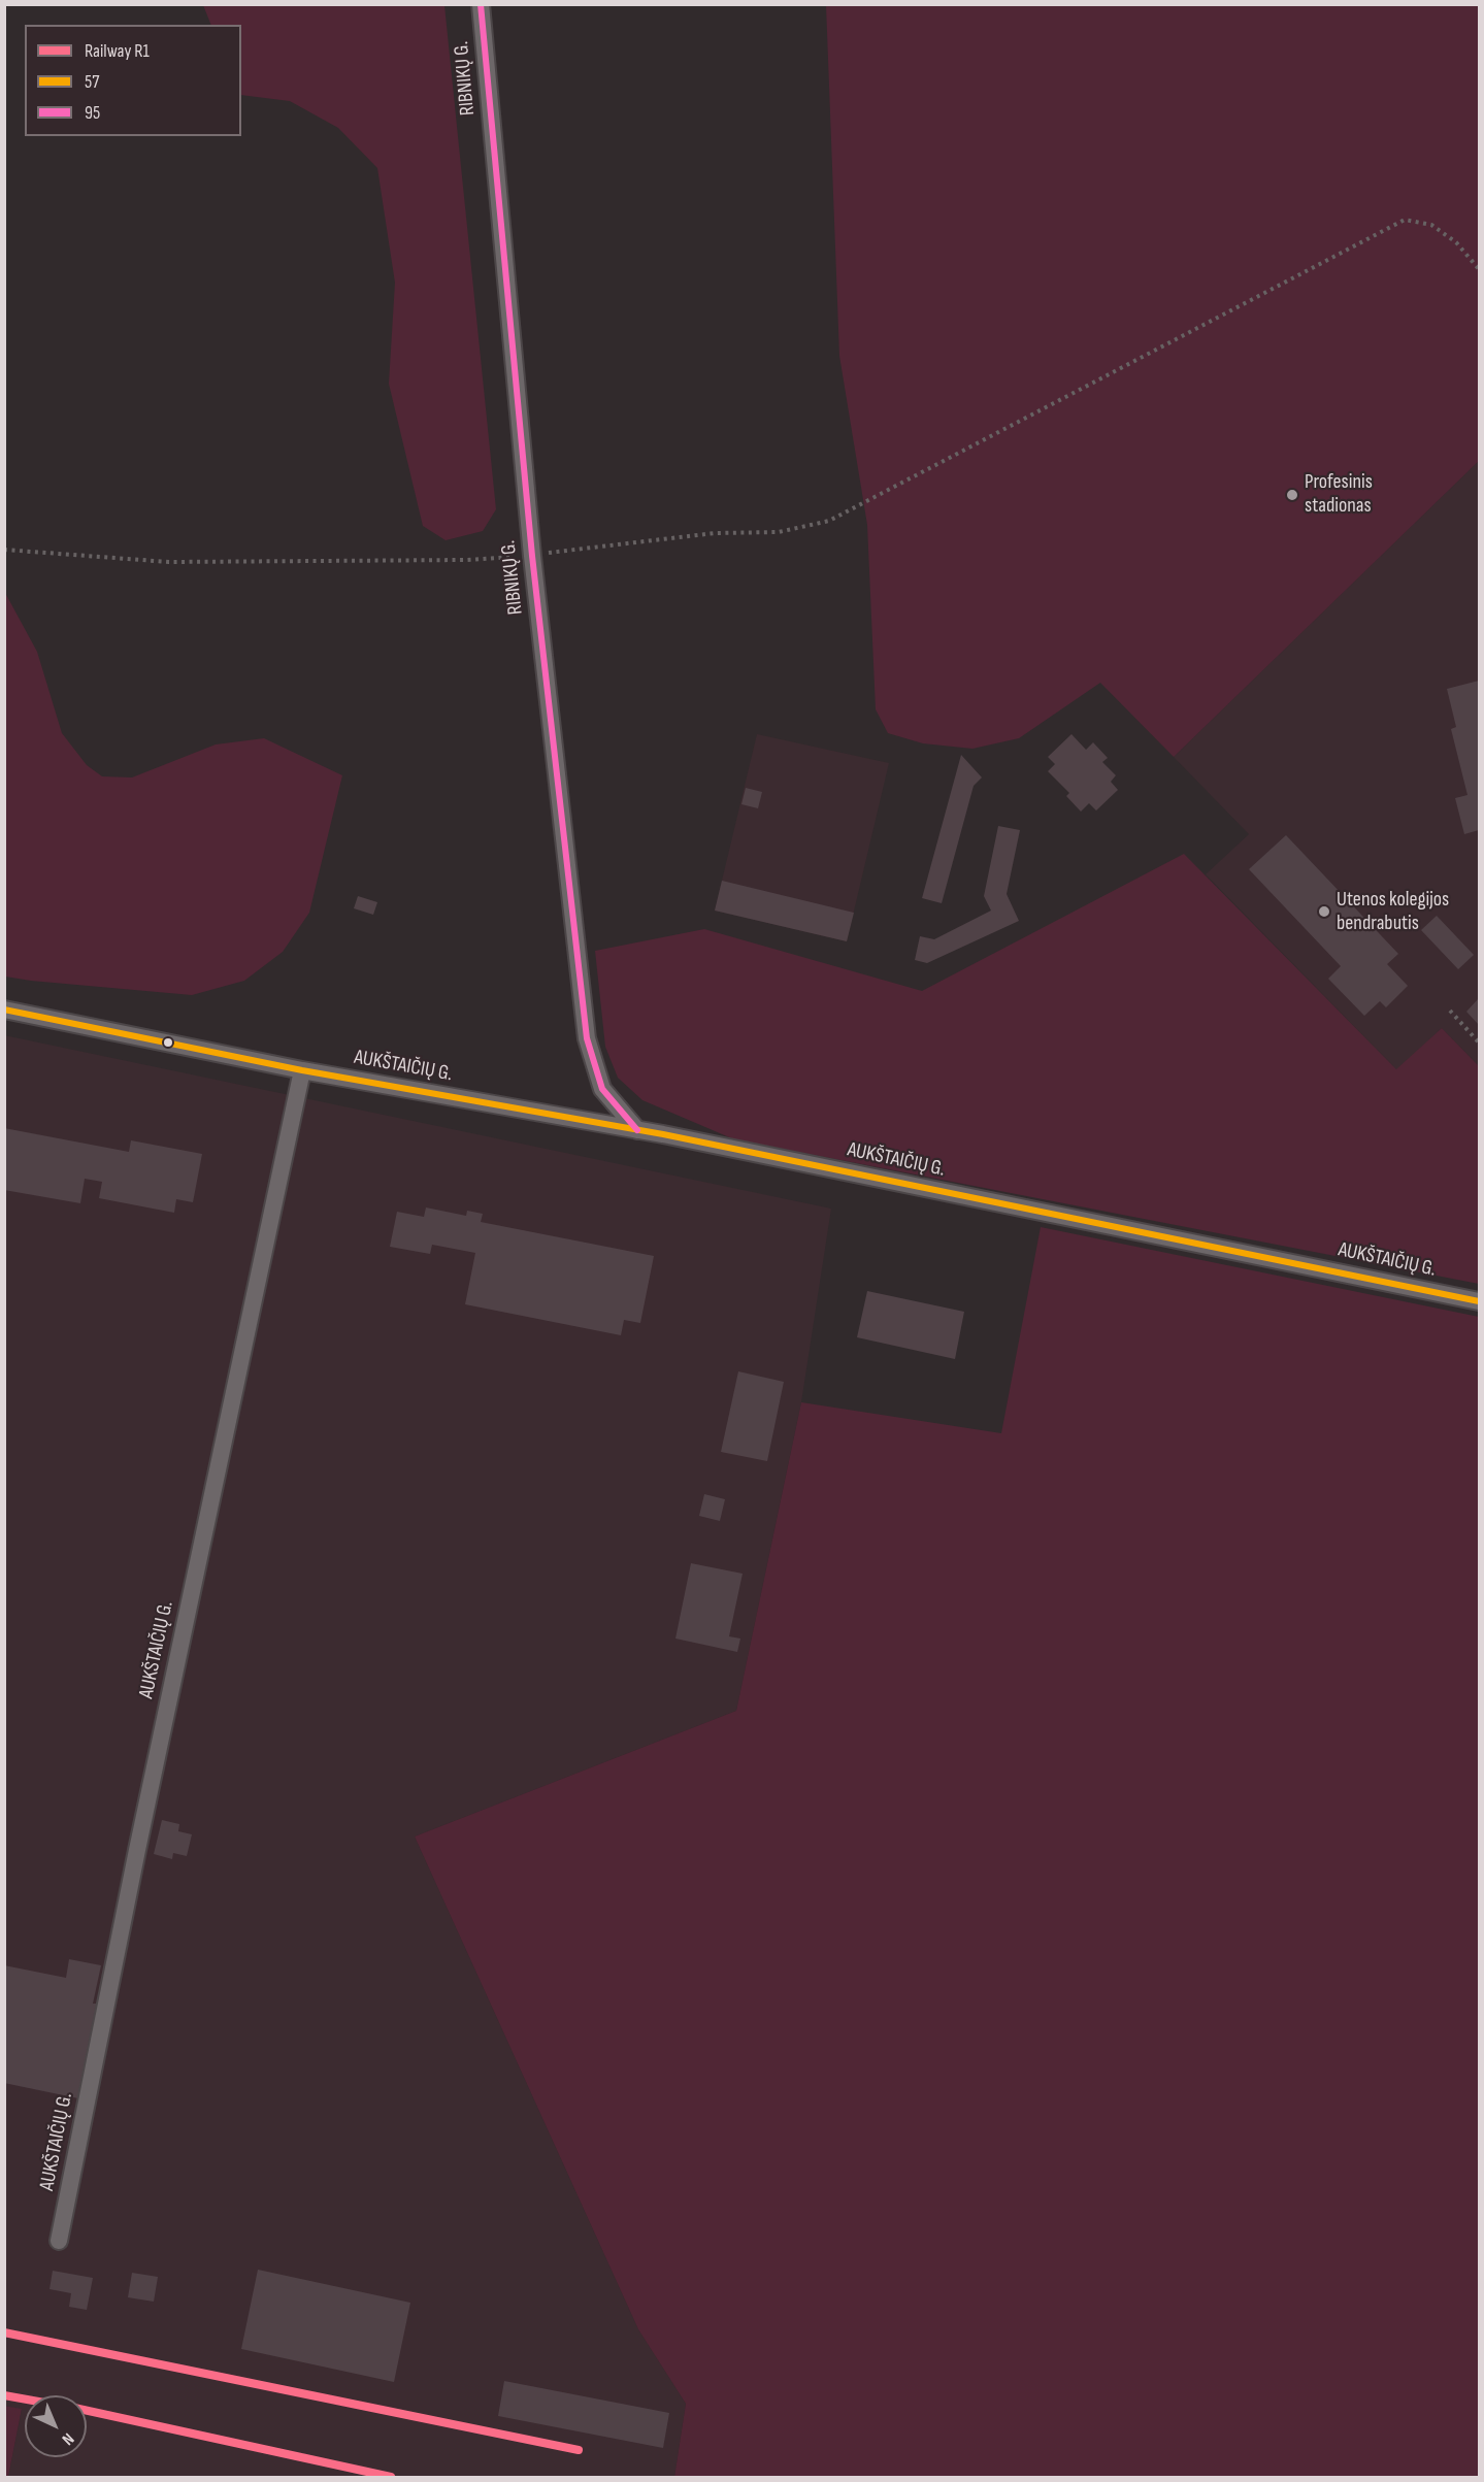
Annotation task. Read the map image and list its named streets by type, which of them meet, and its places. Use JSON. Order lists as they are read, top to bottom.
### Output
{
  "streets": {
    "street": ["RIBNIKŲ G.", "AUKŠTAIČIŲ G."]
  },
  "crossings": [
    ["RIBNIKŲ G.", "AUKŠTAIČIŲ G."]
  ],
  "places": ["Profesinis stadionas", "Utenos kolegijos bendrabutis"],
  "lines": ["transit line 95", "transit line 57", "rail line R1"],
  "legend": ["Railway R1", "57", "95"],
  "north": "bottom right"
}
